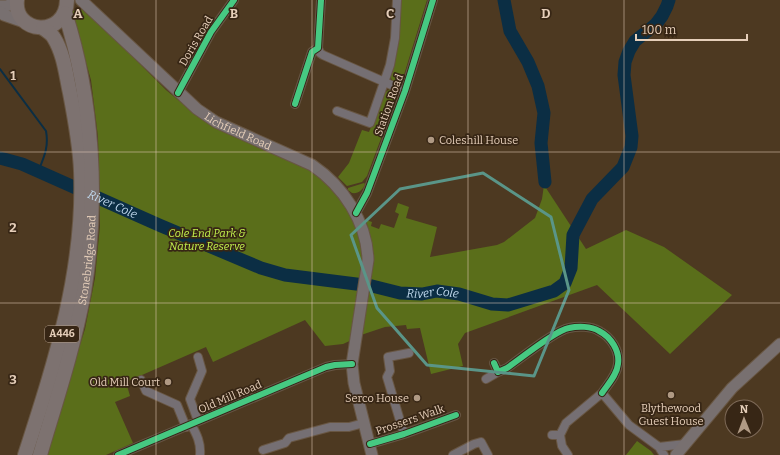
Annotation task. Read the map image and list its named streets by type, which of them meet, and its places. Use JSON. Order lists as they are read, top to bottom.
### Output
{
  "streets": {
    "highway": ["Stonebridge Road", "A446"],
    "main road": ["Lichfield Road"],
    "street": [
      "Doris Road",
      "Station Road",
      "Old Mill Road",
      "Prossers Walk"
    ]
  },
  "crossings": [
    ["Doris Road", "Lichfield Road"],
    ["Station Road", "Lichfield Road"],
    ["Lichfield Road", "Stonebridge Road"],
    ["Lichfield Road", "Old Mill Road"],
    ["Lichfield Road", "Prossers Walk"]
  ],
  "water": ["River Cole"],
  "parks": ["Cole End Park & Nature Reserve"],
  "places": [
    "Coleshill House",
    "Old Mill Court",
    "Blythewood Guest House",
    "Serco House"
  ],
  "scale_bar": "100 m",
  "north": "top",
  "grid": {
    "columns": [
      "A",
      "B",
      "C",
      "D"
    ],
    "rows": ["1", "2", "3"]
  }
}
